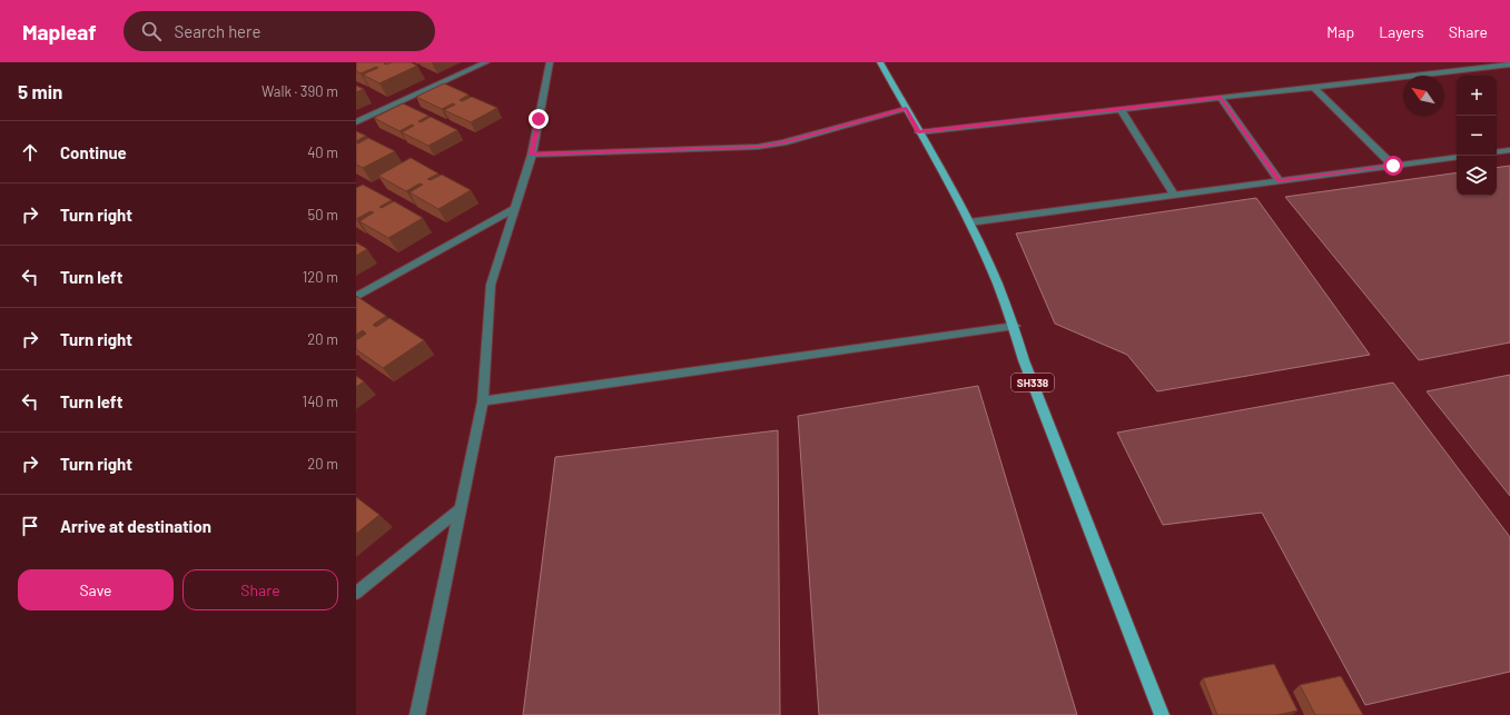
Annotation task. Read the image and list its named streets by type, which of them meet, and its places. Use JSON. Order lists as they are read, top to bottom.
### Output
{
  "streets": {
    "main road": ["SH338"]
  },
  "north": "top left",
  "page": {
    "header": "Mapleaf",
    "search": "Search here",
    "nav": ["Map", "Layers", "Share"],
    "heading": ["5 min", "Walk · 390 m"],
    "map_buttons": ["+", "−"],
    "list": [
      ["Continue", "40 m"],
      ["Turn right", "50 m"],
      ["Turn left", "120 m"],
      ["Turn right", "20 m"],
      ["Turn left", "140 m"],
      ["Turn right", "20 m"],
      "Arrive at destination"
    ],
    "buttons": ["Save", "Share"]
  }
}
